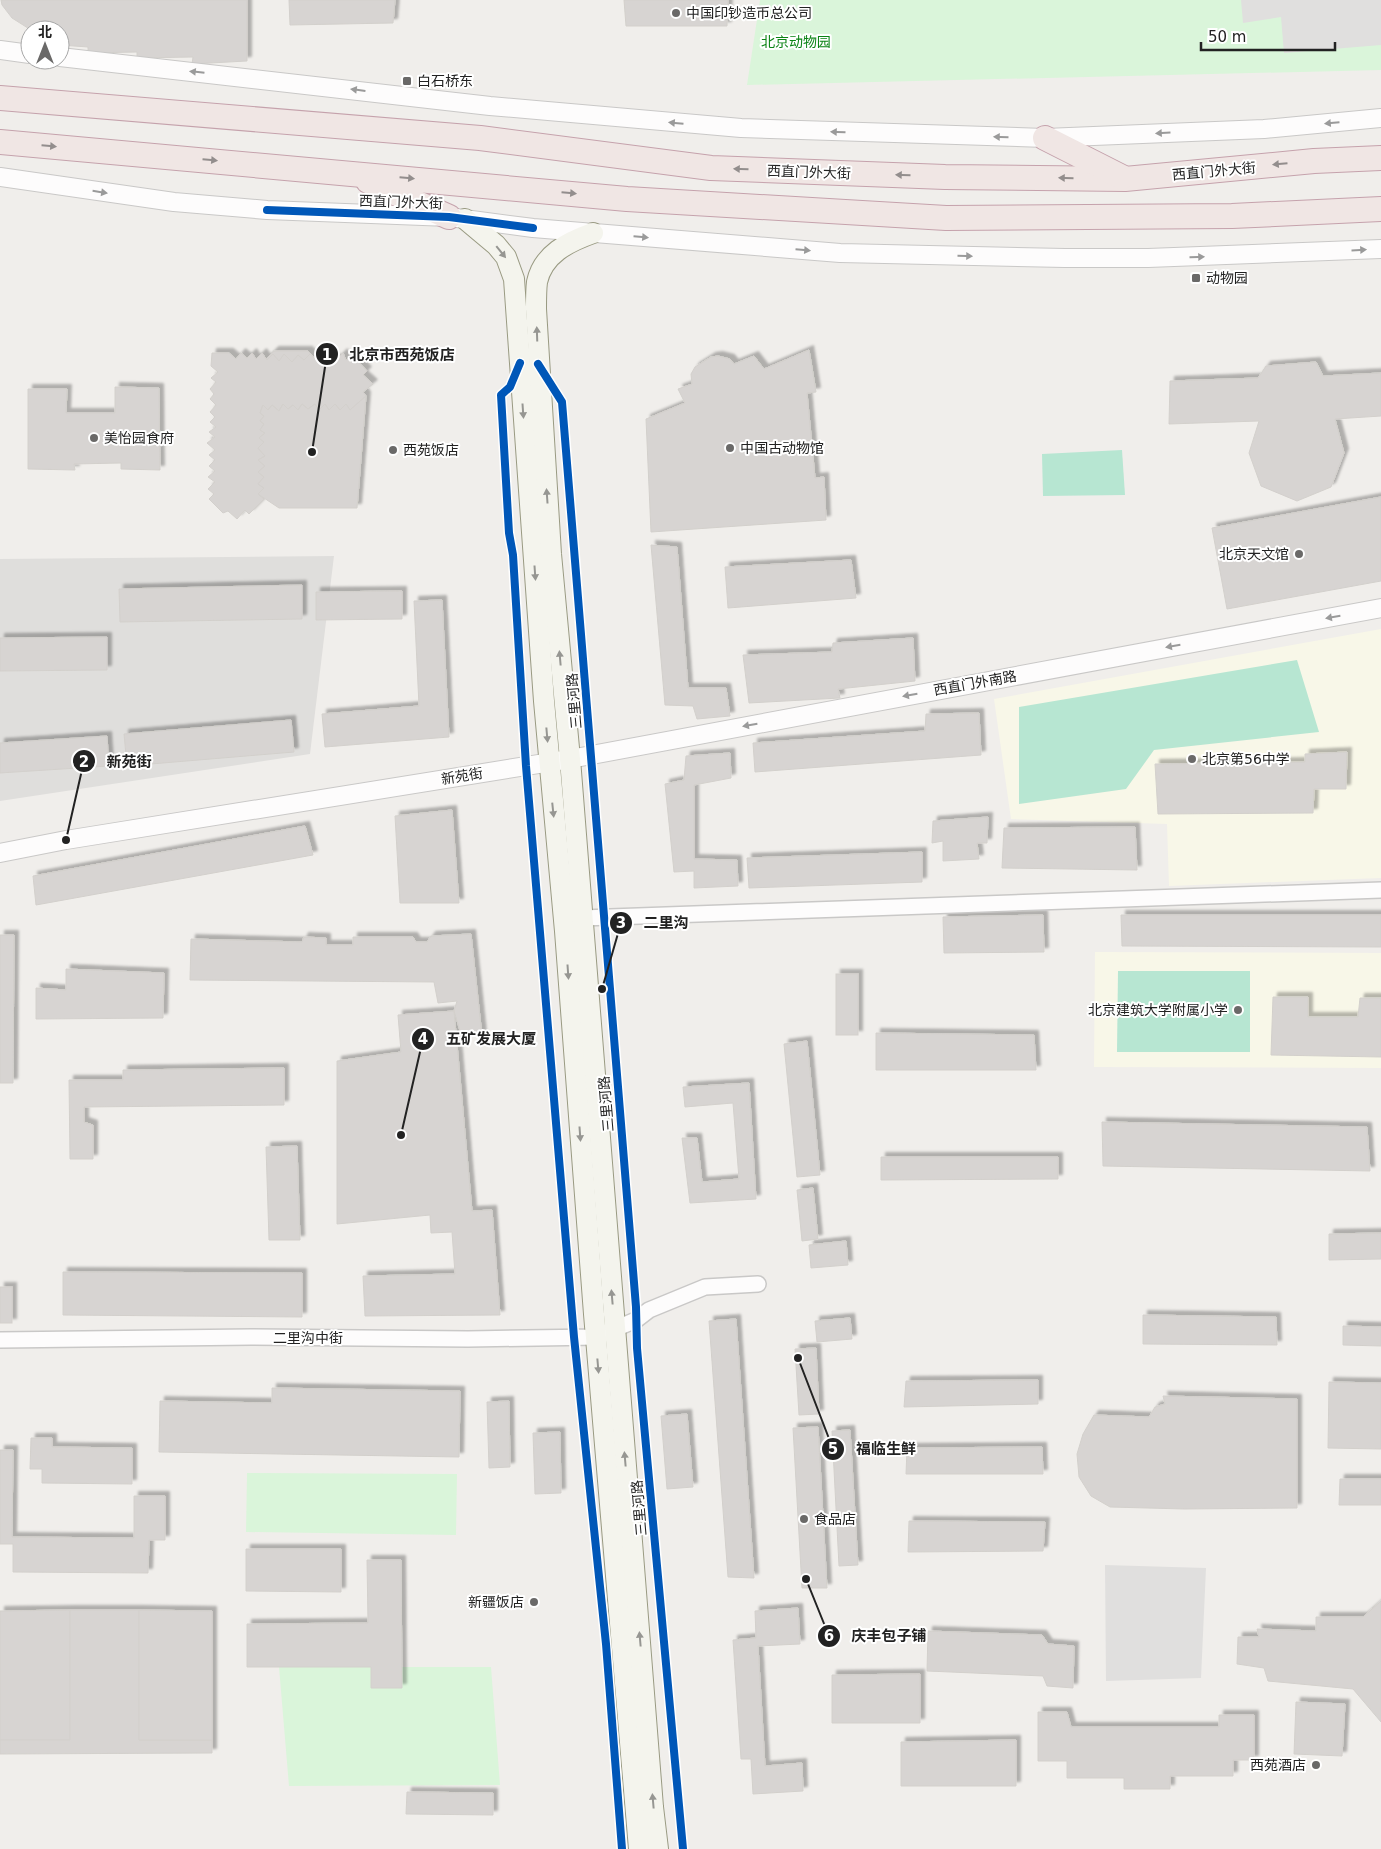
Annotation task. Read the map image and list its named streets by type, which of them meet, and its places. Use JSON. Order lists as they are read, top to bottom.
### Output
{
  "streets": {
    "highway": ["西直门外大街"],
    "main road": ["三里河路"],
    "street": ["西直门外南路", "新苑街", "二里沟中街"]
  },
  "crossings": [
    ["西直门外大街", "三里河路"],
    ["西直门外南路", "三里河路"],
    ["西直门外南路", "新苑街"],
    ["三里河路", "新苑街"],
    ["三里河路", "二里沟中街"]
  ],
  "one_way": ["西直门外南路"],
  "parks": ["北京动物园"],
  "places": {
    "other": [
      "中国印钞造币总公司",
      "美怡园食府",
      "中国古动物馆",
      "西苑饭店",
      "北京市西苑饭店",
      "北京天文馆",
      "北京第56中学",
      "新苑街",
      "二里沟",
      "北京建筑大学附属小学",
      "五矿发展大厦",
      "福临生鲜",
      "食品店",
      "庆丰包子铺",
      "新疆饭店",
      "西苑酒店"
    ],
    "transit": ["白石桥东", "动物园"]
  },
  "scale_bar": "50 m",
  "north": "top"
}
